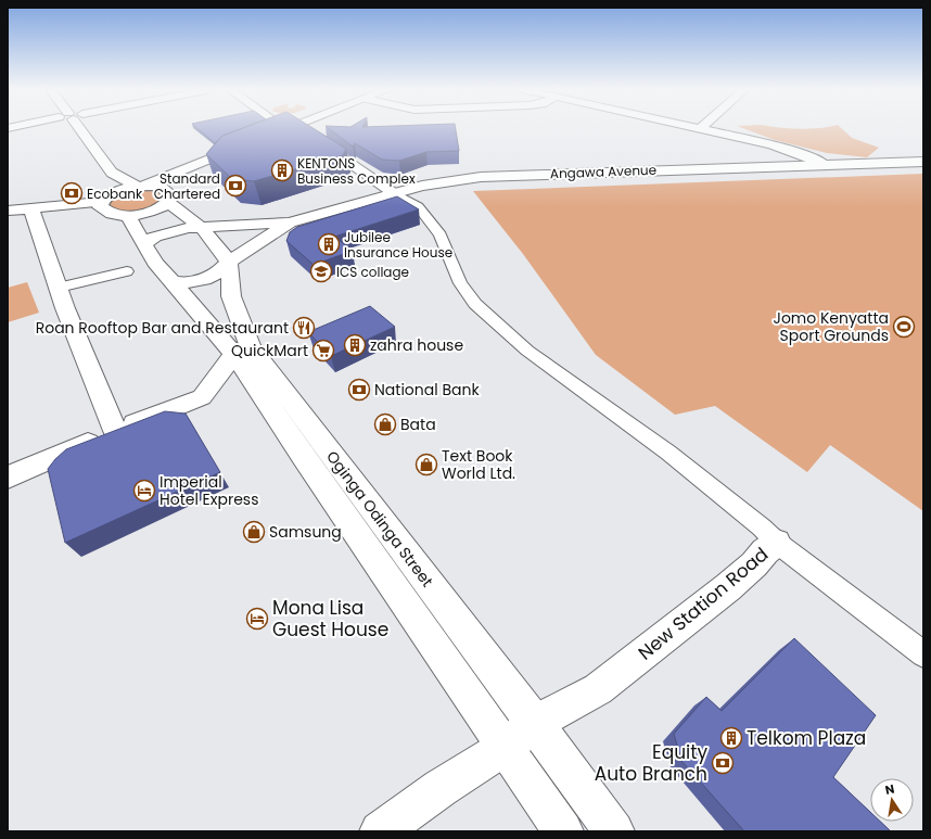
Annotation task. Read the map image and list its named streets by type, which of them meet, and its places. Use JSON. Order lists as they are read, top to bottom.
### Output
{
  "streets": {
    "main road": ["Angawa Avenue", "Oginga Odinga Street", "New Station Road"]
  },
  "crossings": [
    ["Angawa Avenue", "Oginga Odinga Street"],
    ["Angawa Avenue", "New Station Road"],
    ["Oginga Odinga Street", "New Station Road"]
  ],
  "places": {
    "building": [
      "KENTONS Business Complex",
      "Jubilee Insurance House",
      "zahra house",
      "Telkom Plaza"
    ],
    "bank": [
      "Standard Chartered",
      "Ecobank",
      "National Bank",
      "Equity Auto Branch"
    ],
    "school or university": ["ICS collage"],
    "sports": ["Jomo Kenyatta Sport Grounds"],
    "restaurant": ["Roan Rooftop Bar and Restaurant"],
    "supermarket": ["QuickMart"],
    "shop": ["Bata", "Text Book World Ltd.", "Samsung"],
    "hotel": ["Imperial Hotel Express", "Mona Lisa Guest House"]
  },
  "north": "top"
}
